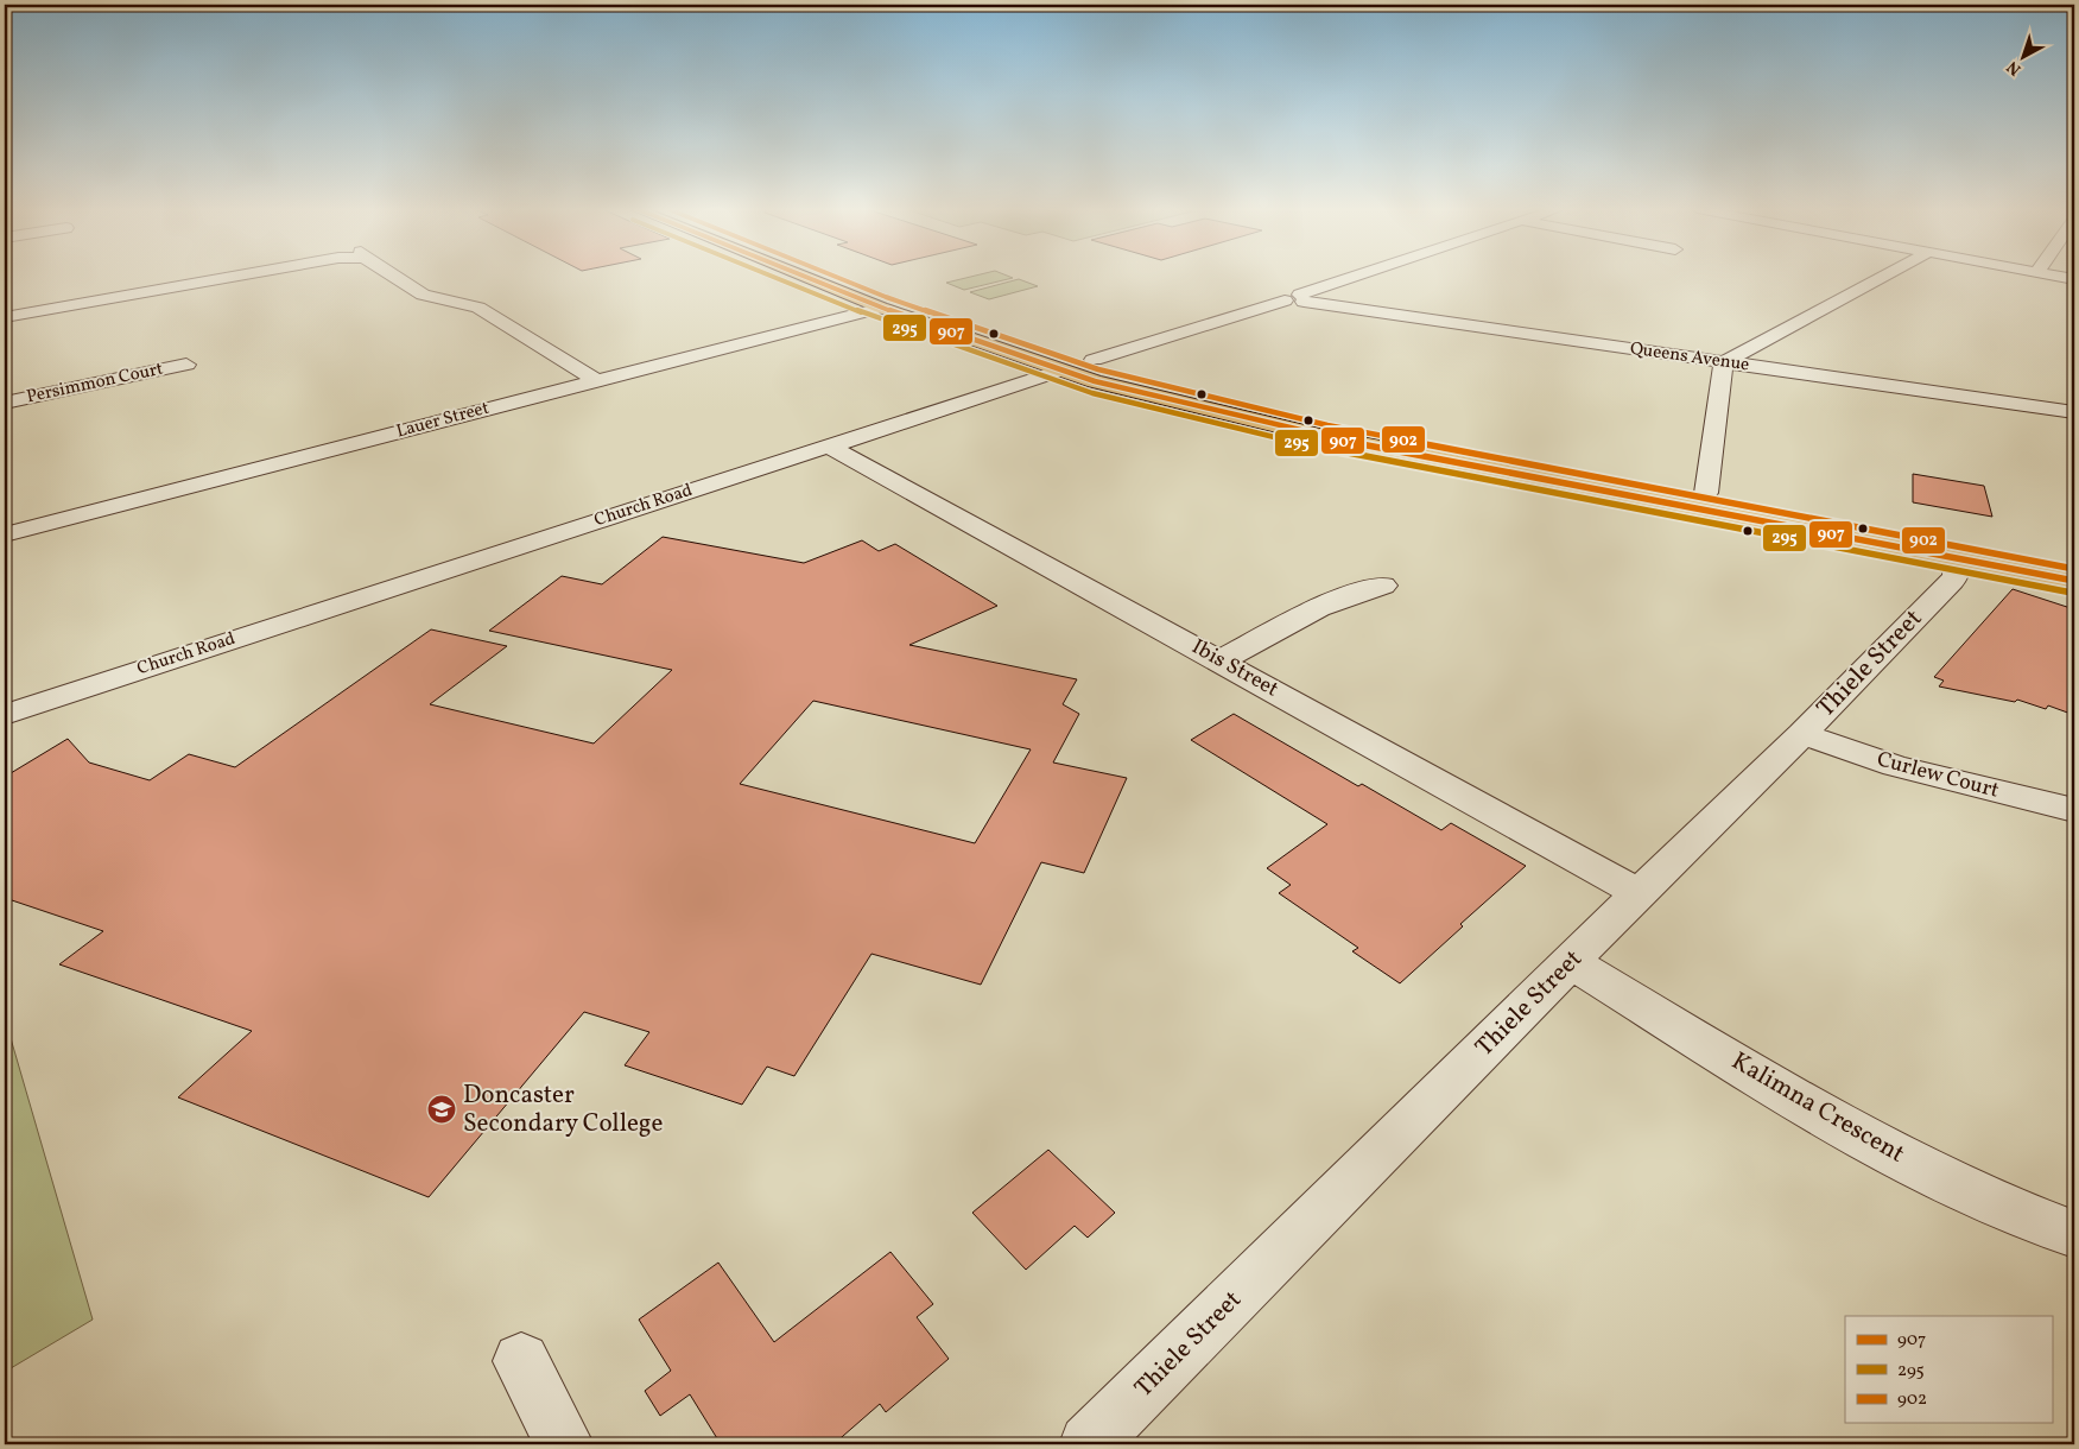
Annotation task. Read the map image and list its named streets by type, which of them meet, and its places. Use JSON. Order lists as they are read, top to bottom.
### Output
{
  "streets": {
    "main road": ["Church Road"],
    "street": [
      "Queens Avenue",
      "Persimmon Court",
      "Lauer Street",
      "Thiele Street",
      "Ibis Street",
      "Curlew Court",
      "Kalimna Crescent"
    ]
  },
  "crossings": [
    ["Queens Avenue", "Church Road"],
    ["Church Road", "Ibis Street"],
    ["Thiele Street", "Ibis Street"],
    ["Thiele Street", "Curlew Court"],
    ["Thiele Street", "Kalimna Crescent"]
  ],
  "places": {
    "school or university": ["Doncaster Secondary College"]
  },
  "lines": ["transit line 907", "transit line 295", "transit line 902"],
  "legend": ["907", "295", "902"],
  "north": "bottom left"
}
